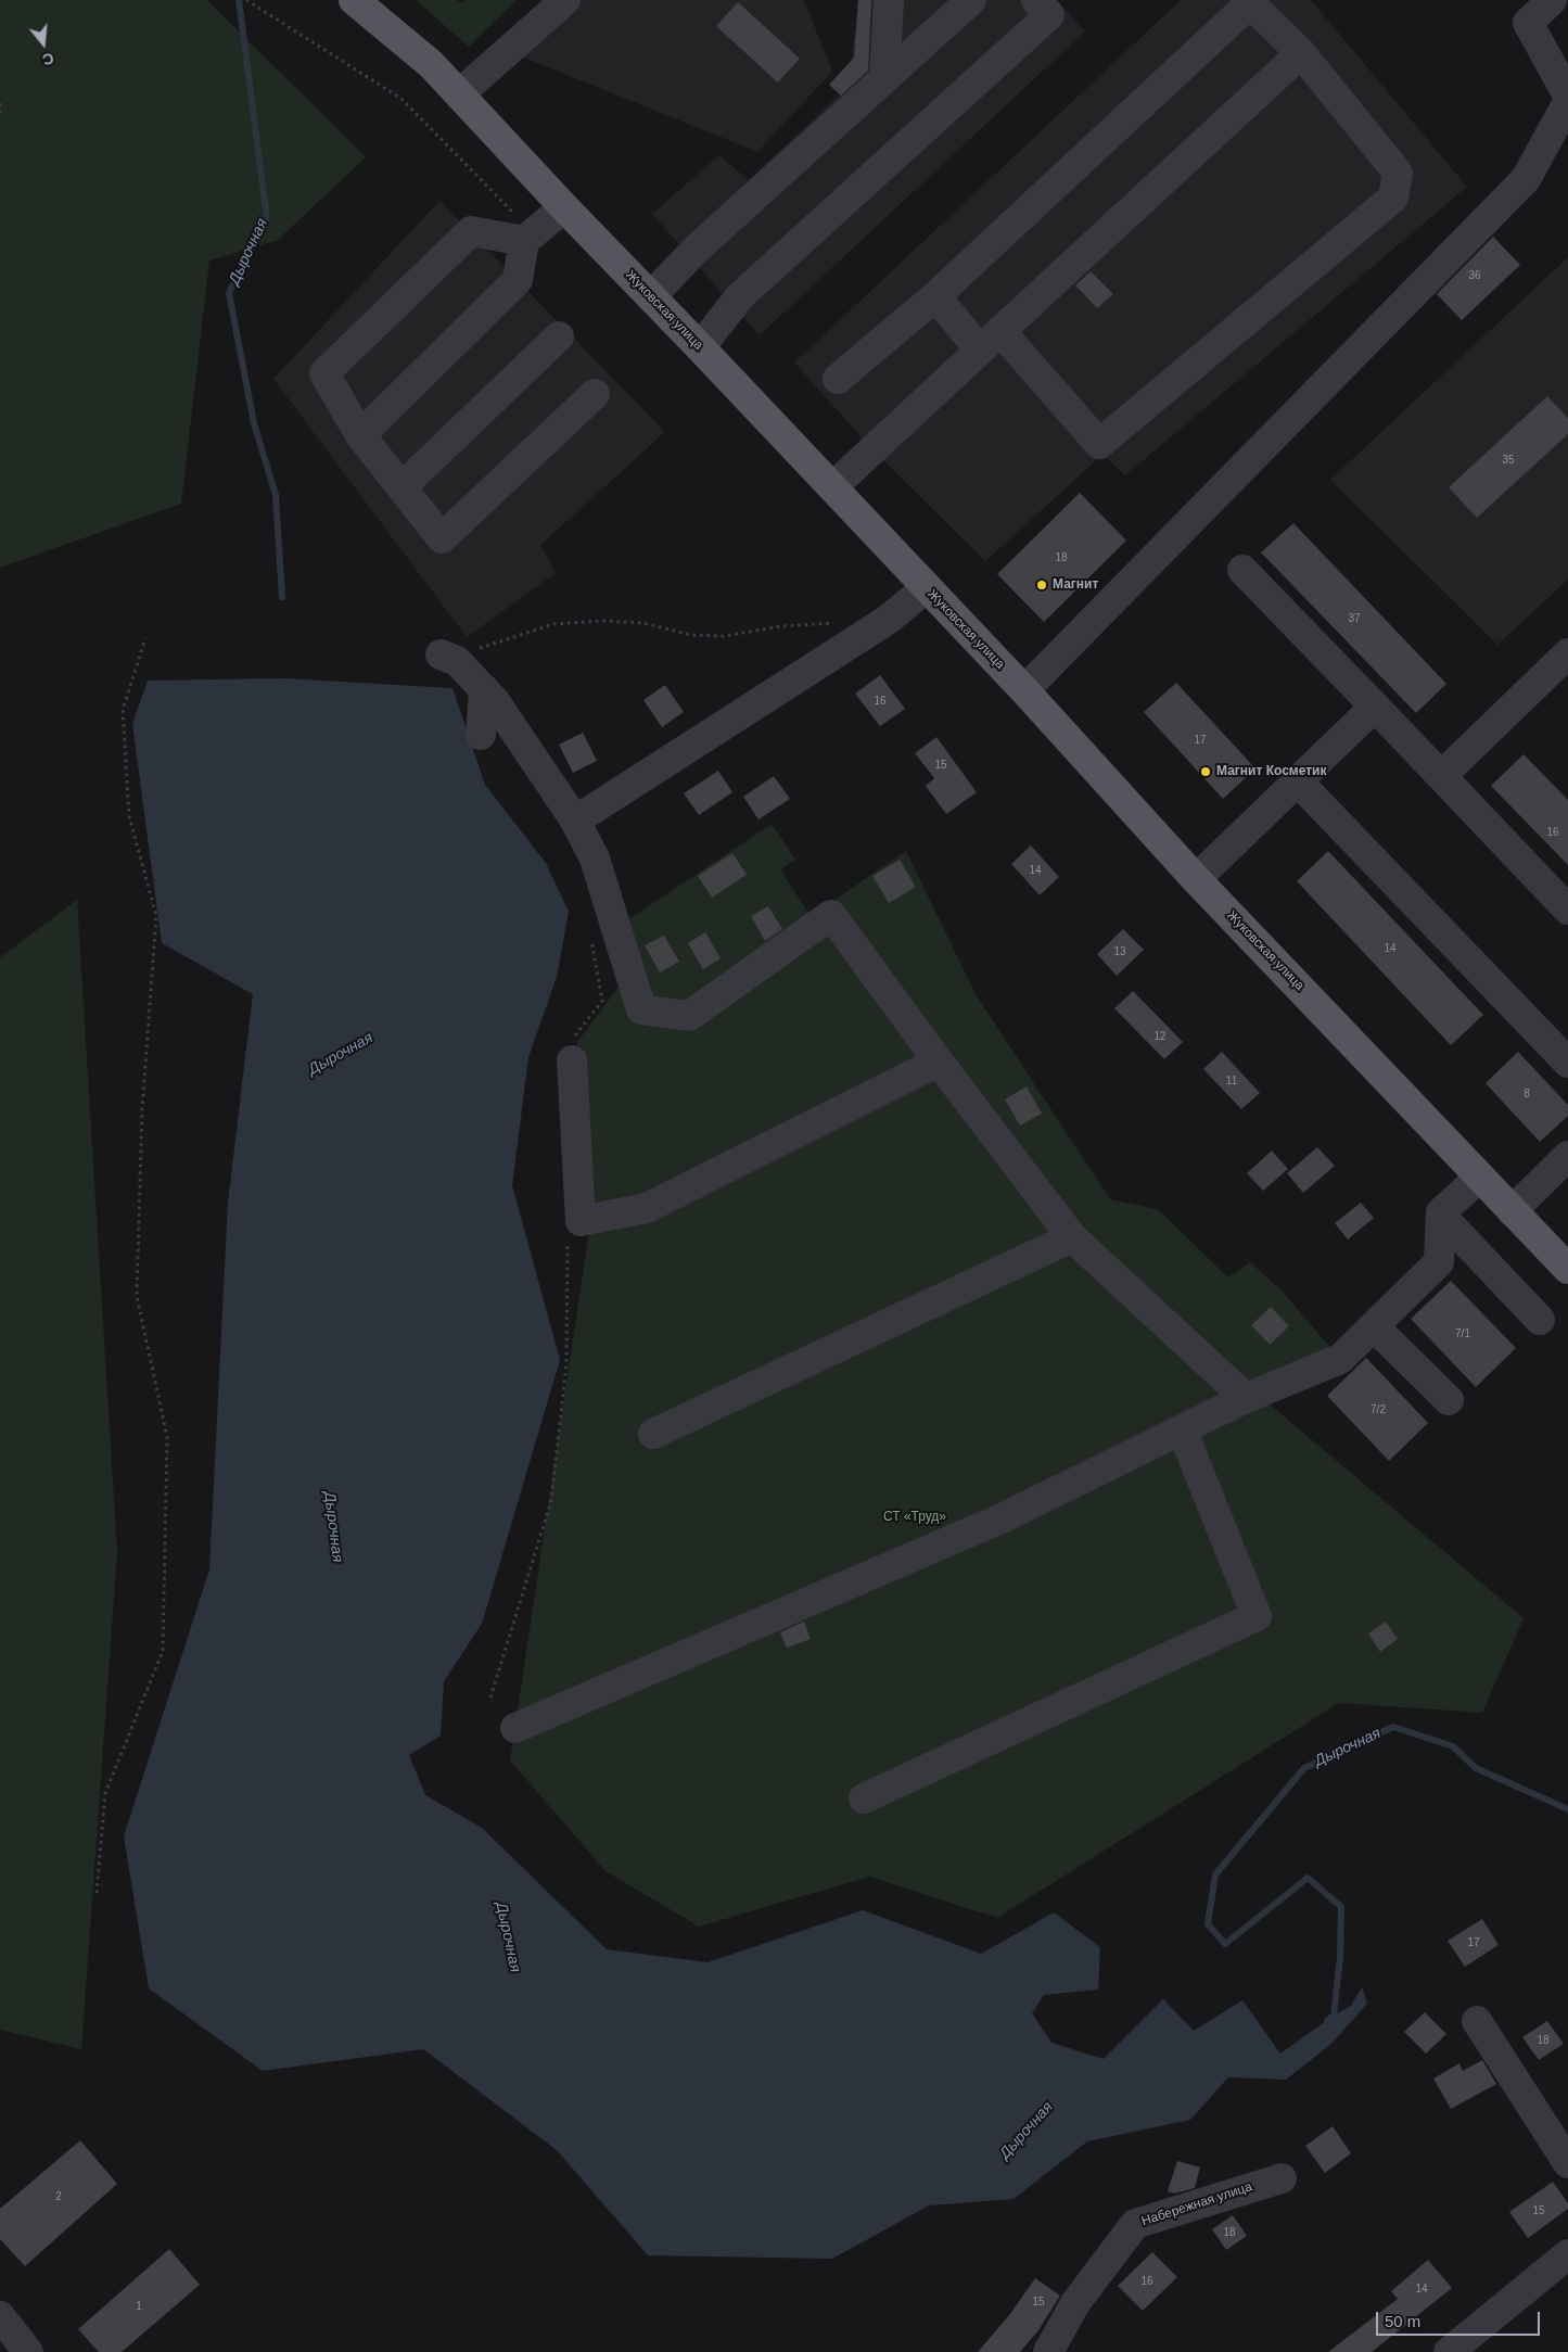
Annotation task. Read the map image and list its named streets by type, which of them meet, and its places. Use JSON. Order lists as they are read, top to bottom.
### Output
{
  "streets": {
    "main road": ["Жуковская улица"],
    "street": ["Набережная улица"]
  },
  "water": ["Дырочная"],
  "parks": ["СТ «Труд»"],
  "places": ["Магнит", "Магнит Косметик"],
  "house_numbers": [
    "36",
    "35",
    "18",
    "37",
    "16",
    "17",
    "15",
    "16",
    "14",
    "14",
    "13",
    "12",
    "11",
    "8",
    "7/1",
    "7/2",
    "17",
    "18",
    "2",
    "15",
    "18",
    "16",
    "14",
    "15",
    "1"
  ],
  "scale_bar": "50 m",
  "north": "bottom"
}
